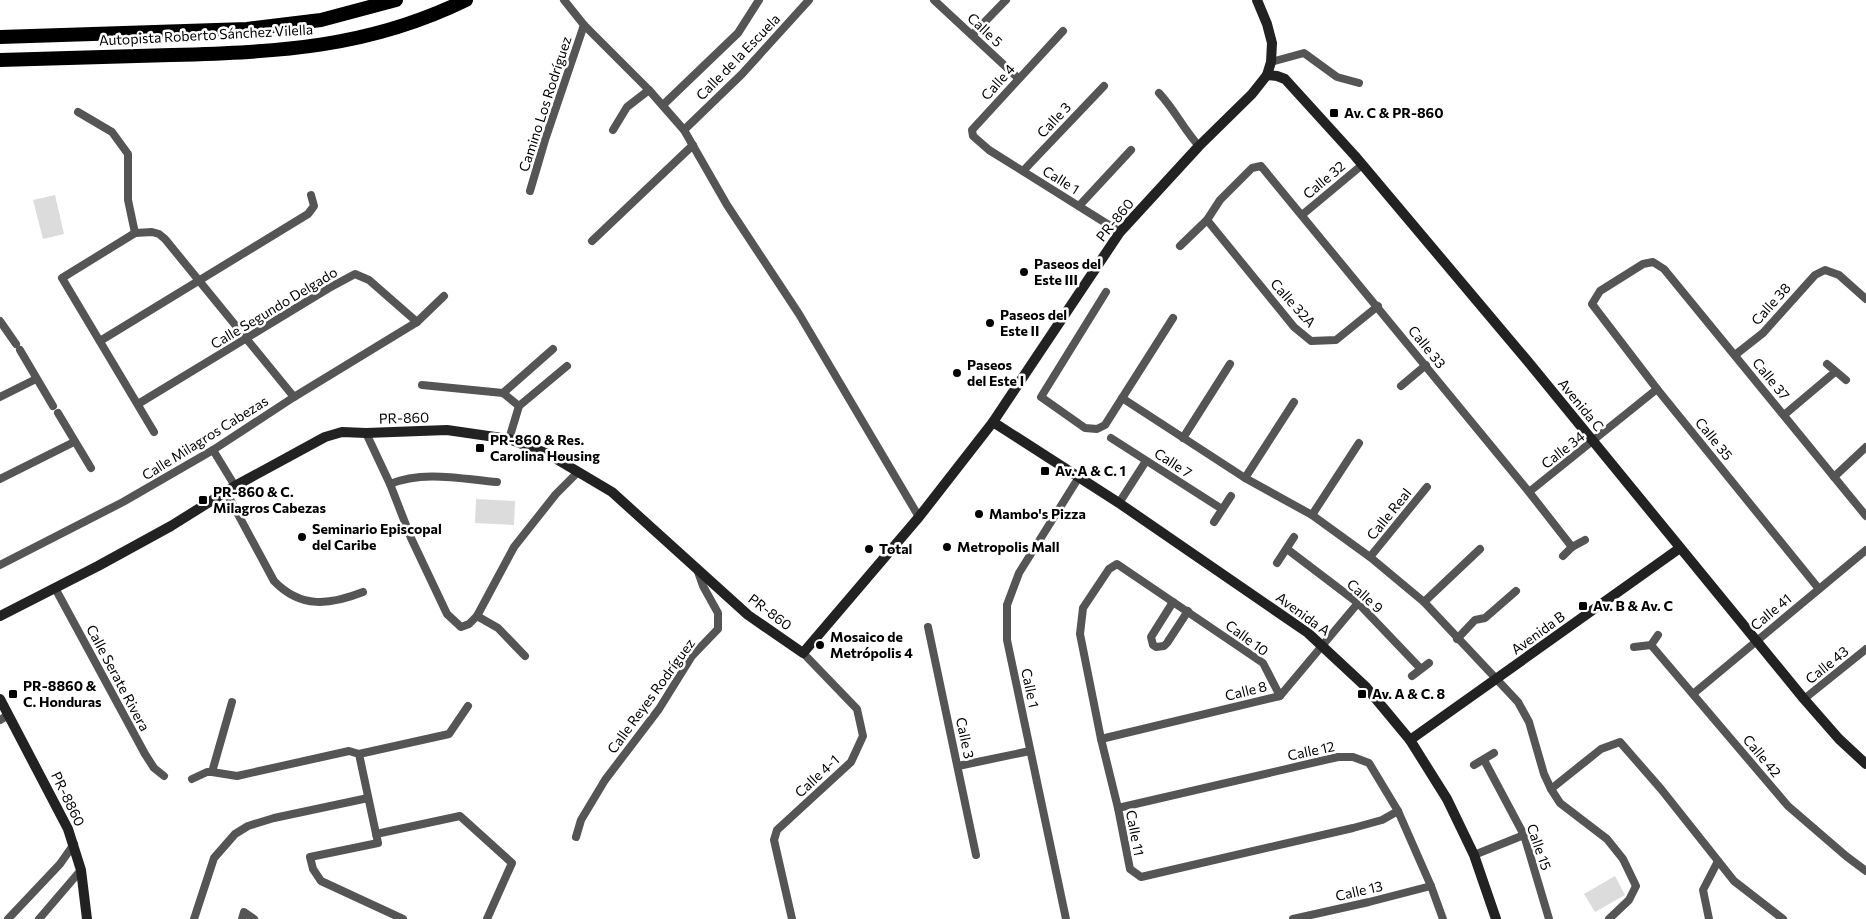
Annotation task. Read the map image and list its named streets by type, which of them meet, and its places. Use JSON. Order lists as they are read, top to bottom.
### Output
{
  "streets": {
    "highway": ["Autopista Roberto Sánchez Vilella"],
    "street": [
      "Calle 5",
      "Calle de la Escuela",
      "Calle 4",
      "Camino Los Rodríguez",
      "Calle 3",
      "Calle 1",
      "Calle 32",
      "PR-860",
      "Calle 32A",
      "Calle 38",
      "Calle Segundo Delgado",
      "Calle 33",
      "Calle 37",
      "Avenida C",
      "Calle Milagros Cabezas",
      "Calle 35",
      "Calle 34",
      "Calle 7",
      "Calle Real",
      "Calle 9",
      "Calle 41",
      "Avenida A",
      "Avenida B",
      "Calle 10",
      "Calle 43",
      "Calle Serate Rivera",
      "Calle 8",
      "Calle Reyes Rodríguez",
      "Calle 12",
      "Calle 42",
      "Calle 4-1",
      "PR-8860",
      "Calle 11",
      "Calle 15",
      "Calle 13"
    ]
  },
  "crossings": [
    ["Calle 5", "Calle 4"],
    ["Calle 4", "Calle 1"],
    ["Calle 3", "Calle 1"],
    ["Calle 1", "PR-860"],
    ["Calle 1", "Avenida A"],
    ["Calle 32", "Calle 33"],
    ["Calle 32", "Avenida C"],
    ["PR-860", "Avenida C"],
    ["PR-860", "Avenida A"],
    ["PR-860", "Calle Serate Rivera"],
    ["PR-860", "Calle Reyes Rodríguez"],
    ["PR-860", "Calle 4-1"],
    ["Calle 32A", "Calle 33"],
    ["Calle 38", "Calle 37"],
    ["Calle Segundo Delgado", "Calle Milagros Cabezas"],
    ["Calle 33", "Calle 34"],
    ["Calle 37", "Calle 35"],
    ["Avenida C", "Calle 34"],
    ["Avenida C", "Calle 41"],
    ["Avenida C", "Avenida B"],
    ["Avenida C", "Calle 43"],
    ["Calle 35", "Calle 34"],
    ["Calle 35", "Calle 41"],
    ["Calle 9", "Calle 8"],
    ["Calle 41", "Calle 42"],
    ["Avenida A", "Avenida B"],
    ["Avenida A", "Calle 8"],
    ["Calle 10", "Calle 8"],
    ["Calle 10", "Calle 11"],
    ["Calle 8", "Calle 11"],
    ["Calle 12", "Calle 11"],
    ["Calle 12", "Calle 13"]
  ],
  "places": {
    "transit": [
      "Av. C & PR-860",
      "PR-860 & Res. Carolina Housing",
      "Av. A & C. 1",
      "PR-860 & C. Milagros Cabezas",
      "Av. B & Av. C",
      "PR-8860 & C. Honduras",
      "Av. A & C. 8"
    ],
    "other": [
      "Paseos del Este III",
      "Paseos del Este II",
      "Paseos del Este I",
      "Mambo's Pizza",
      "Seminario Episcopal del Caribe",
      "Metropolis Mall",
      "Total",
      "Mosaico de Metrópolis 4"
    ]
  }
}
